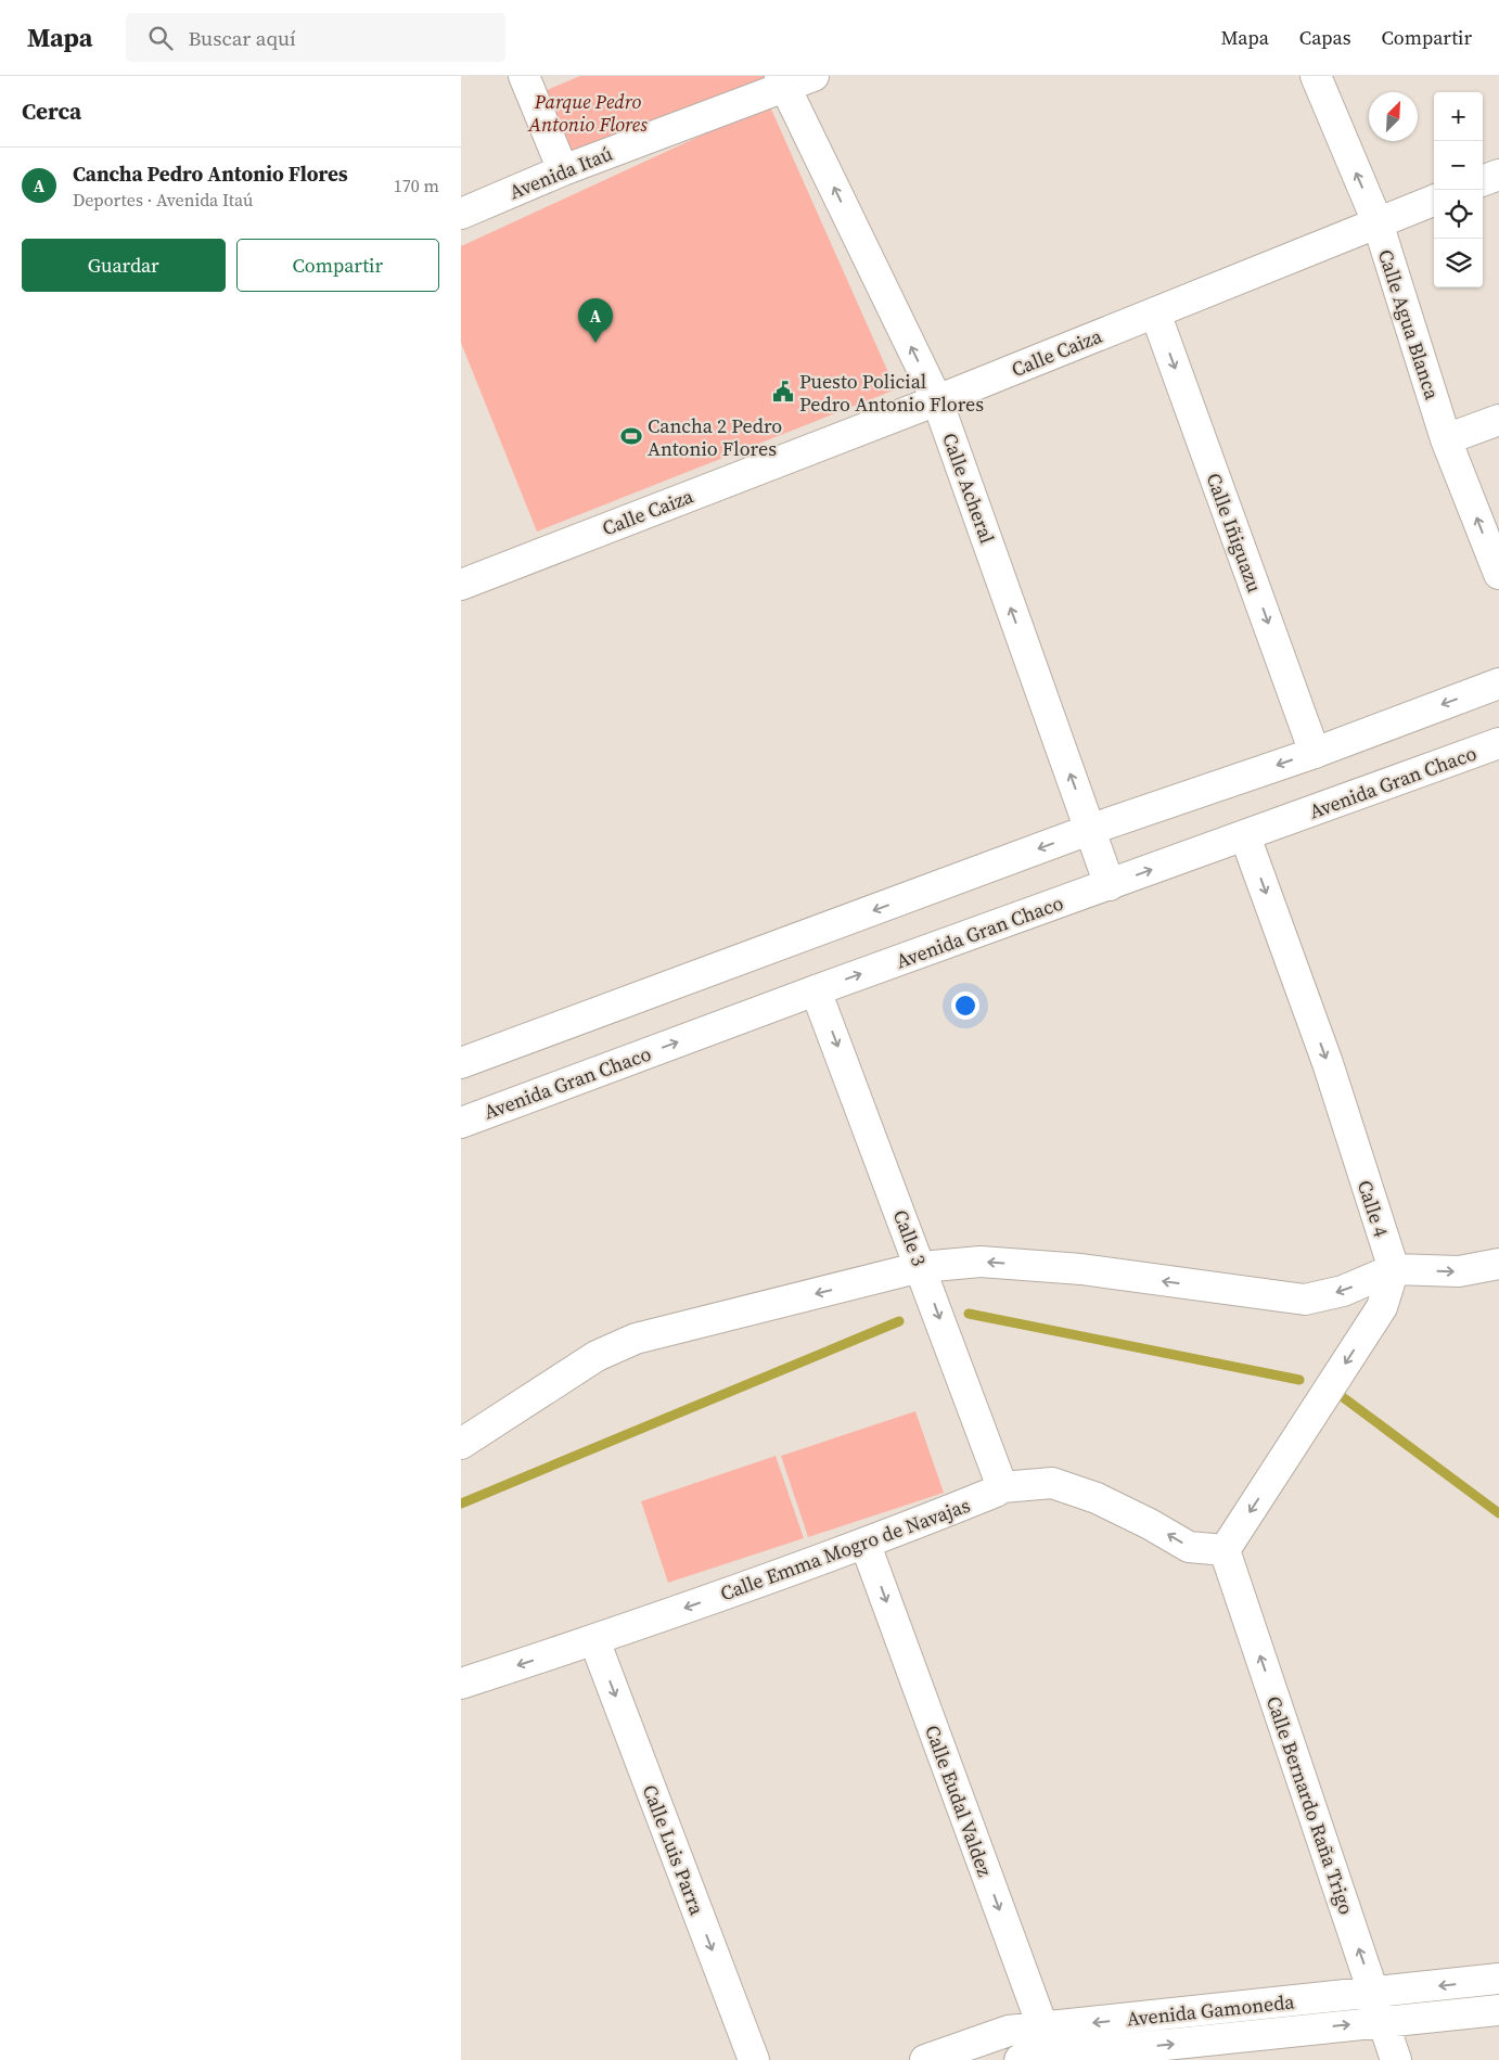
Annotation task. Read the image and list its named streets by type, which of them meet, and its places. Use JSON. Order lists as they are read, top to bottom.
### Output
{
  "streets": {
    "street": [
      "Avenida Itaú",
      "Calle Agua Blanca",
      "Calle Caiza",
      "Calle Acheral",
      "Calle Iñiguazu",
      "Avenida Gran Chaco",
      "Calle 4",
      "Calle 3",
      "Calle Emma Mogro de Navajas",
      "Calle Eudal Valdez",
      "Calle Bernardo Raña Trigo",
      "Calle Luis Parra",
      "Avenida Gamoneda"
    ]
  },
  "crossings": [
    ["Avenida Itaú", "Calle Acheral"],
    ["Calle Agua Blanca", "Calle Caiza"],
    ["Calle Caiza", "Calle Acheral"],
    ["Calle Caiza", "Calle Iñiguazu"],
    ["Calle Acheral", "Avenida Gran Chaco"],
    ["Avenida Gran Chaco", "Calle 4"],
    ["Avenida Gran Chaco", "Calle 3"],
    ["Calle 3", "Calle Emma Mogro de Navajas"],
    ["Calle Emma Mogro de Navajas", "Calle Eudal Valdez"],
    ["Calle Emma Mogro de Navajas", "Calle Bernardo Raña Trigo"],
    ["Calle Emma Mogro de Navajas", "Calle Luis Parra"],
    ["Calle Eudal Valdez", "Avenida Gamoneda"],
    ["Calle Bernardo Raña Trigo", "Avenida Gamoneda"]
  ],
  "one_way": [
    "Calle Agua Blanca",
    "Calle Acheral",
    "Calle Iñiguazu",
    "Calle 4",
    "Calle 3",
    "Calle Eudal Valdez",
    "Calle Bernardo Raña Trigo",
    "Calle Luis Parra"
  ],
  "parks": ["Parque Pedro Antonio Flores"],
  "places": {
    "public building": ["Puesto Policial Pedro Antonio Flores"],
    "sports": ["Cancha 2 Pedro Antonio Flores"]
  },
  "north": "top right",
  "page": {
    "header": "Mapa",
    "search": "Buscar aquí",
    "nav": ["Mapa", "Capas", "Compartir"],
    "heading": "Cerca",
    "map_buttons": ["+", "−"],
    "list": [
      {
        "mark": "A",
        "name": "Cancha Pedro Antonio Flores",
        "note": "Deportes · Avenida Itaú",
        "value": "170 m"
      }
    ],
    "buttons": ["Guardar", "Compartir"],
    "pins": "A"
  }
}
